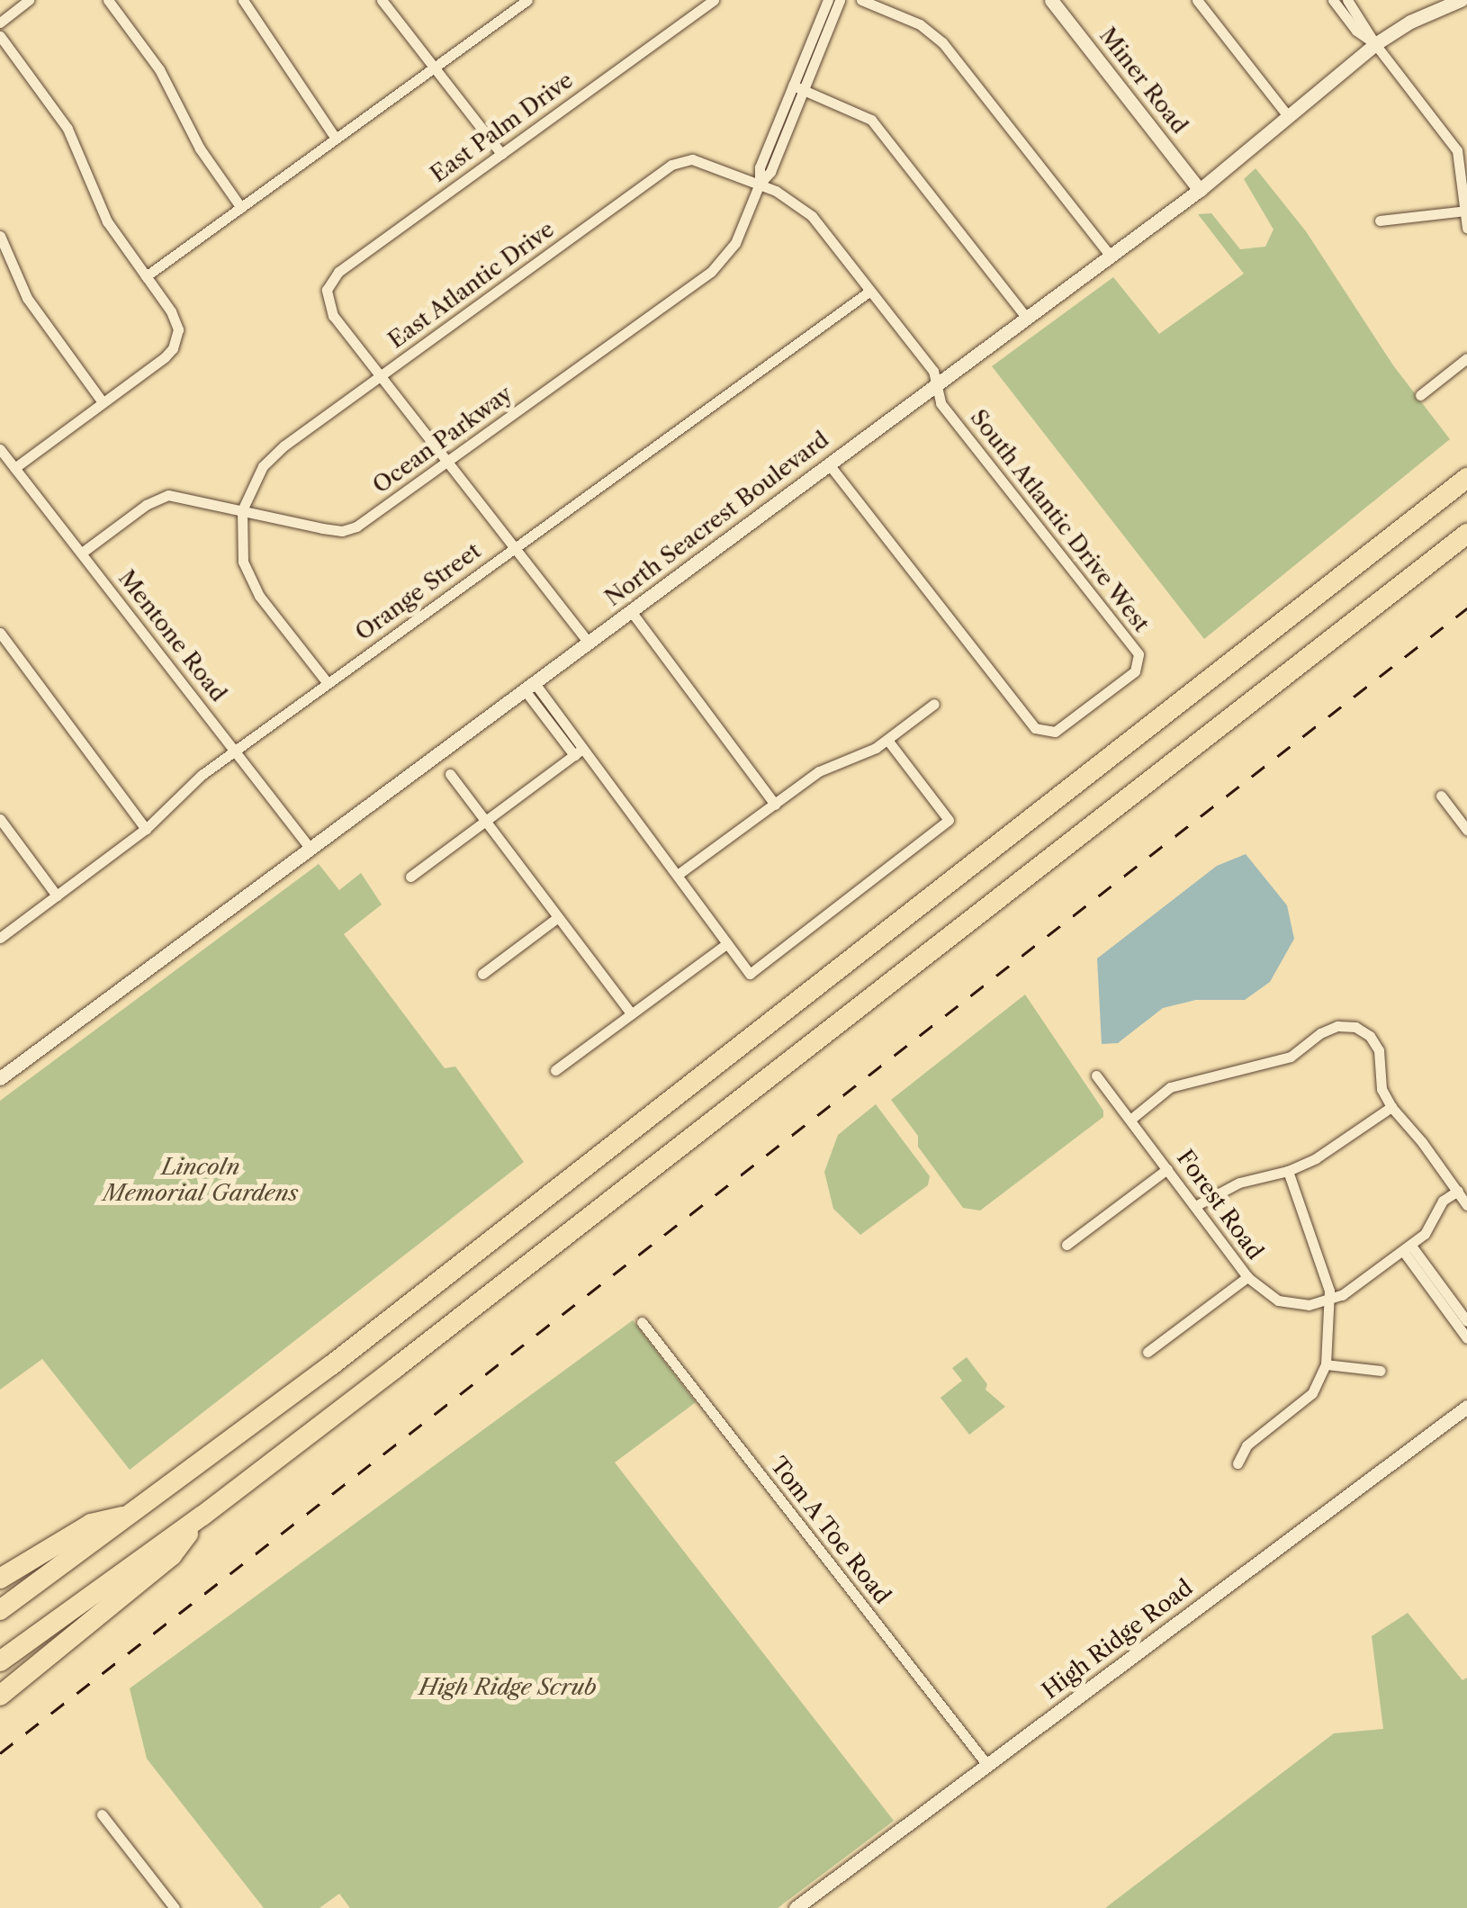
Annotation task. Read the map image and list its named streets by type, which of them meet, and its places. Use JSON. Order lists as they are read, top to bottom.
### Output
{
  "streets": {
    "street": [
      "Miner Road",
      "East Palm Drive",
      "East Atlantic Drive",
      "Ocean Parkway",
      "North Seacrest Boulevard",
      "South Atlantic Drive West",
      "Orange Street",
      "Mentone Road",
      "Forest Road",
      "Tom A Toe Road",
      "High Ridge Road"
    ]
  },
  "crossings": [
    ["Miner Road", "North Seacrest Boulevard"],
    ["East Palm Drive", "East Atlantic Drive"],
    ["East Atlantic Drive", "Ocean Parkway"],
    ["East Atlantic Drive", "North Seacrest Boulevard"],
    ["East Atlantic Drive", "South Atlantic Drive West"],
    ["East Atlantic Drive", "Orange Street"],
    ["Ocean Parkway", "Mentone Road"],
    ["North Seacrest Boulevard", "South Atlantic Drive West"],
    ["North Seacrest Boulevard", "Mentone Road"],
    ["Orange Street", "Mentone Road"],
    ["Tom A Toe Road", "High Ridge Road"]
  ],
  "parks": ["Lincoln Memorial Gardens", "High Ridge Scrub"]
}
